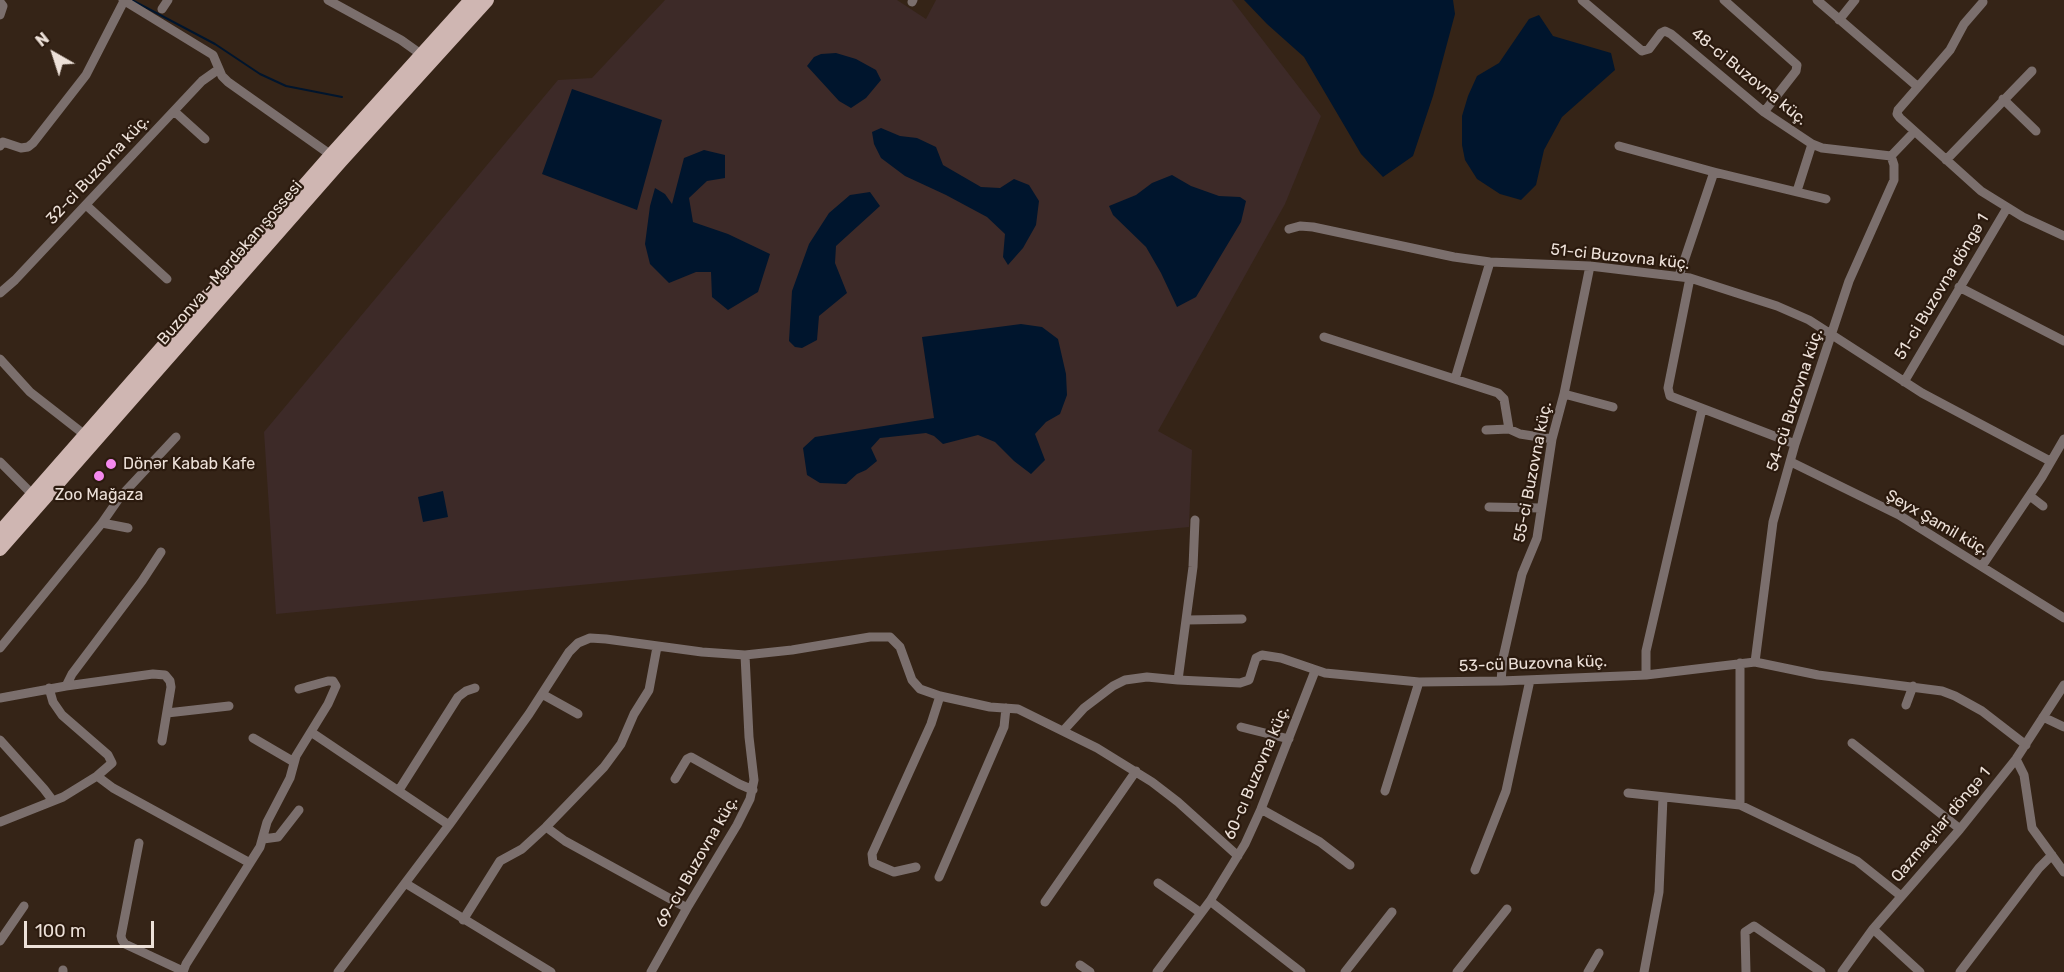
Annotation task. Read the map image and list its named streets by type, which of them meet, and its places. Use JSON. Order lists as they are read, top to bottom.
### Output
{
  "streets": {
    "main road": ["Buzonva - Mərdəkan şossesi"],
    "street": [
      "48-ci Buzovna küç.",
      "32-ci Buzovna küç.",
      "51-ci Buzovna küç.",
      "51-ci Buzovna döngə 1",
      "54-cü Buzovna küç.",
      "55-ci Buzovna küç.",
      "Şeyx Şamil küç.",
      "53-cü Buzovna küç.",
      "60-cı Buzovna küç.",
      "Qazmaçılar döngə 1",
      "69-cu Buzovna küç."
    ]
  },
  "crossings": [
    ["48-ci Buzovna küç.", "54-cü Buzovna küç."],
    ["51-ci Buzovna küç.", "51-ci Buzovna döngə 1"],
    ["51-ci Buzovna küç.", "54-cü Buzovna küç."],
    ["51-ci Buzovna küç.", "55-ci Buzovna küç."],
    ["54-cü Buzovna küç.", "Şeyx Şamil küç."],
    ["54-cü Buzovna küç.", "53-cü Buzovna küç."],
    ["55-ci Buzovna küç.", "53-cü Buzovna küç."],
    ["53-cü Buzovna küç.", "60-cı Buzovna küç."],
    ["53-cü Buzovna küç.", "Qazmaçılar döngə 1"]
  ],
  "places": ["Dönər Kabab Kafe", "Zoo Mağaza"],
  "scale_bar": "100 m",
  "north": "top left"
}
